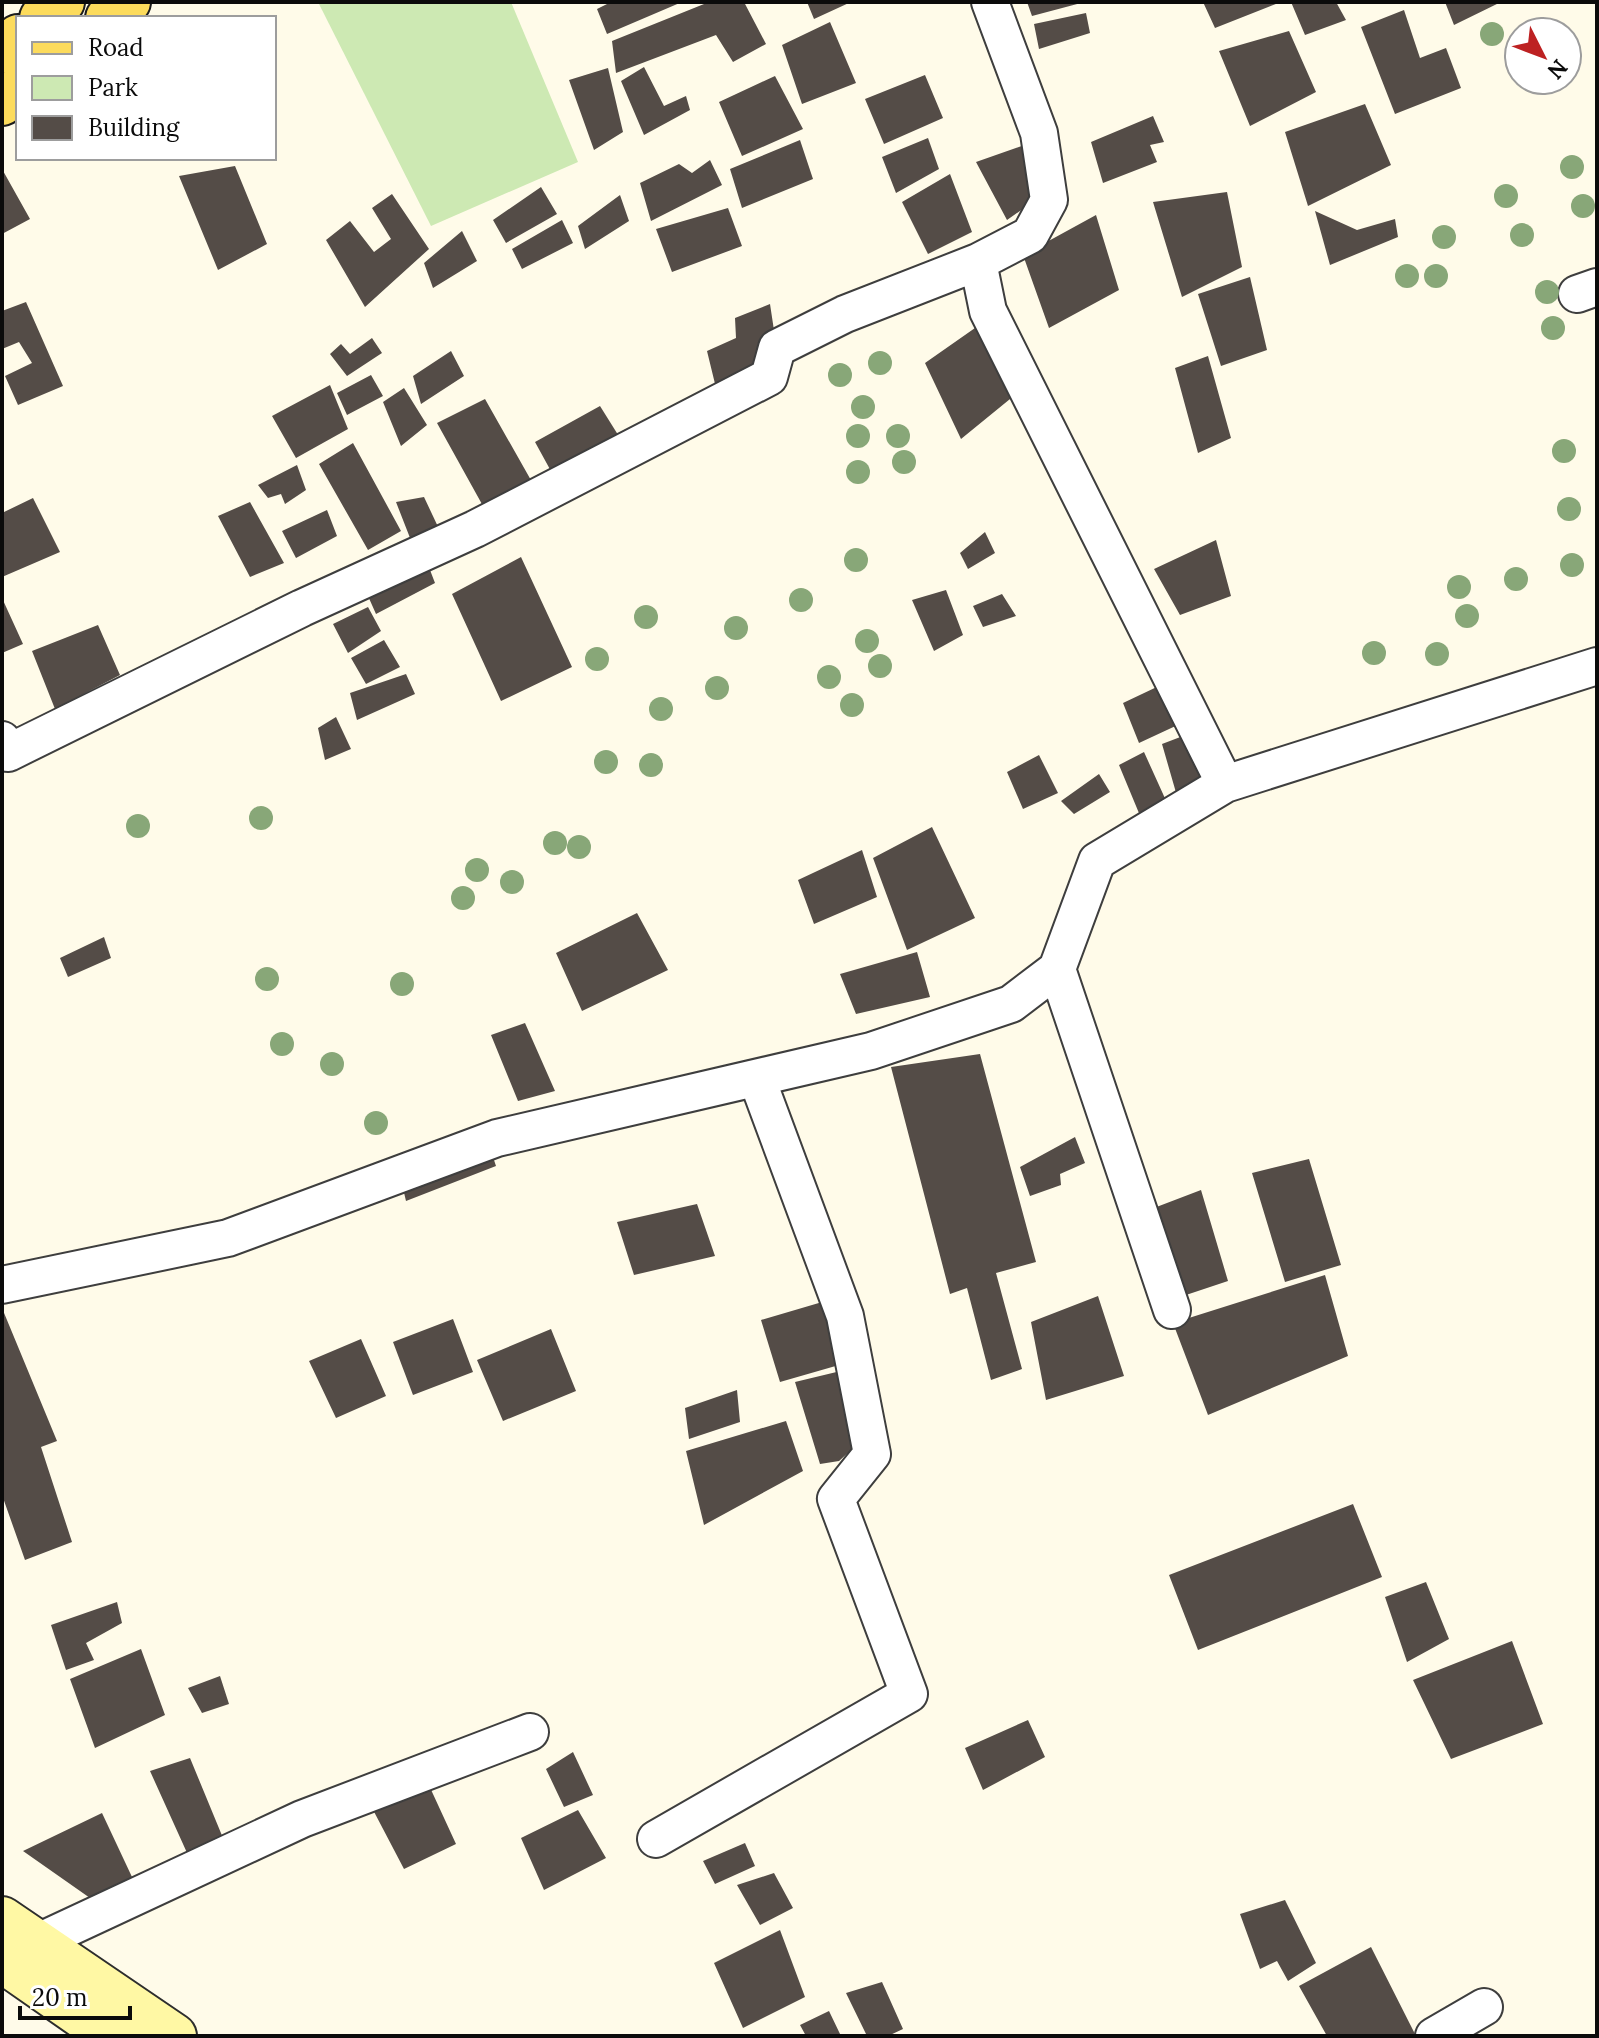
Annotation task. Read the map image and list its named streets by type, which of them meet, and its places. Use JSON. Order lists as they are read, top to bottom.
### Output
{
  "legend": ["Road", "Park", "Building"],
  "scale_bar": "20 m",
  "north": "bottom right"
}
